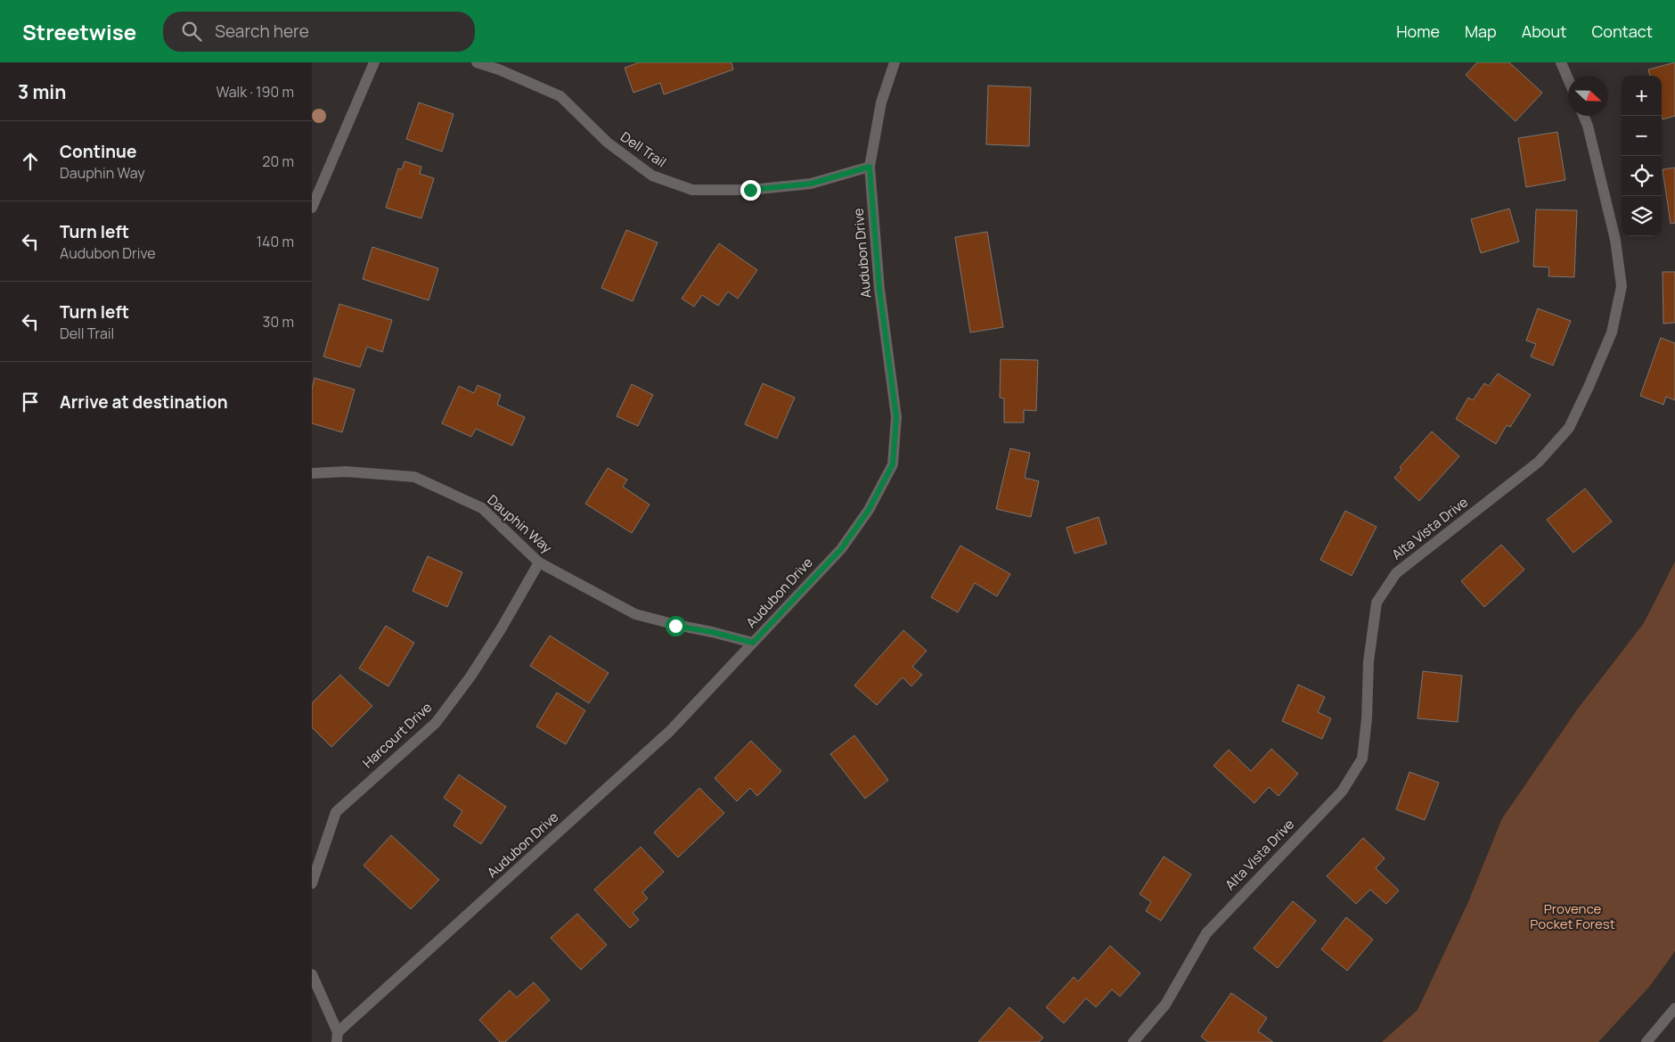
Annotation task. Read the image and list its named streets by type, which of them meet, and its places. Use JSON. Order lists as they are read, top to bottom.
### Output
{
  "streets": {
    "street": [
      "Dell Trail",
      "Audubon Drive",
      "Dauphin Way",
      "Alta Vista Drive",
      "Harcourt Drive"
    ]
  },
  "crossings": [
    ["Dell Trail", "Audubon Drive"],
    ["Audubon Drive", "Dauphin Way"],
    ["Dauphin Way", "Harcourt Drive"]
  ],
  "parks": ["Provence Pocket Forest"],
  "north": "right",
  "page": {
    "header": "Streetwise",
    "search": "Search here",
    "nav": [
      "Home",
      "Map",
      "About",
      "Contact"
    ],
    "heading": ["3 min", "Walk · 190 m"],
    "map_buttons": ["+", "−"],
    "list": [
      ["Continue", "Dauphin Way", "20 m"],
      ["Turn left", "Audubon Drive", "140 m"],
      ["Turn left", "Dell Trail", "30 m"],
      "Arrive at destination"
    ]
  }
}
